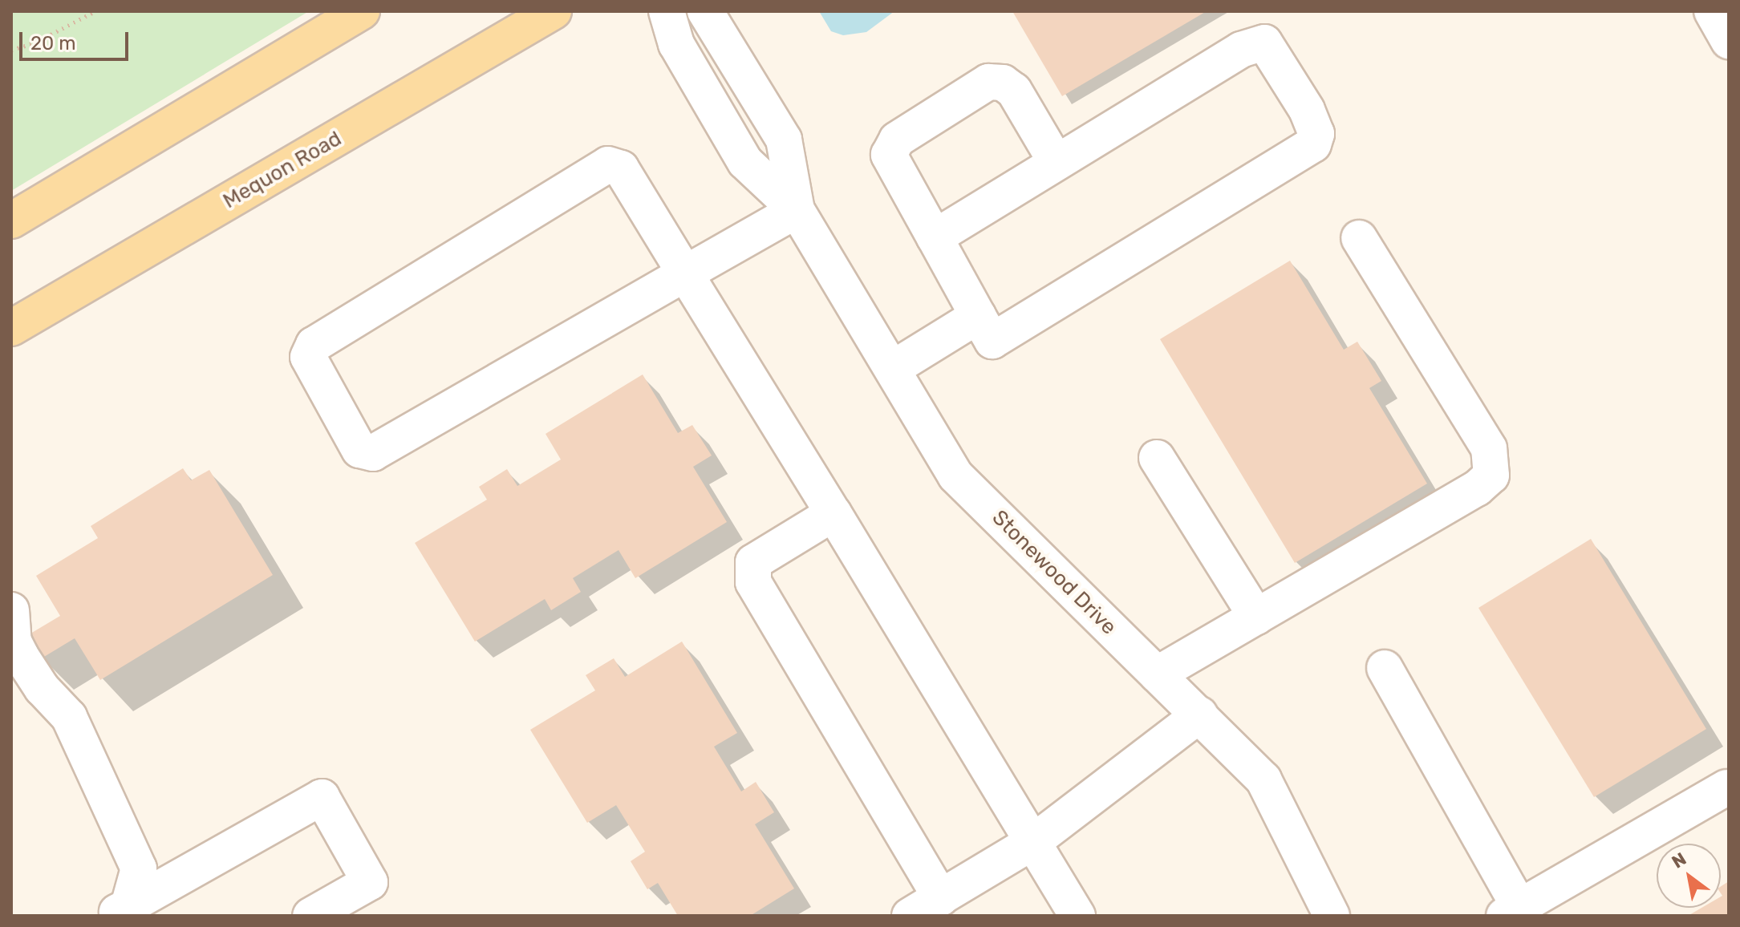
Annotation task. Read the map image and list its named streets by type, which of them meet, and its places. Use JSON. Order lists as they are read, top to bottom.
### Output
{
  "streets": {
    "main road": ["Mequon Road"],
    "street": ["Stonewood Drive"]
  },
  "scale_bar": "20 m",
  "north": "top left"
}
